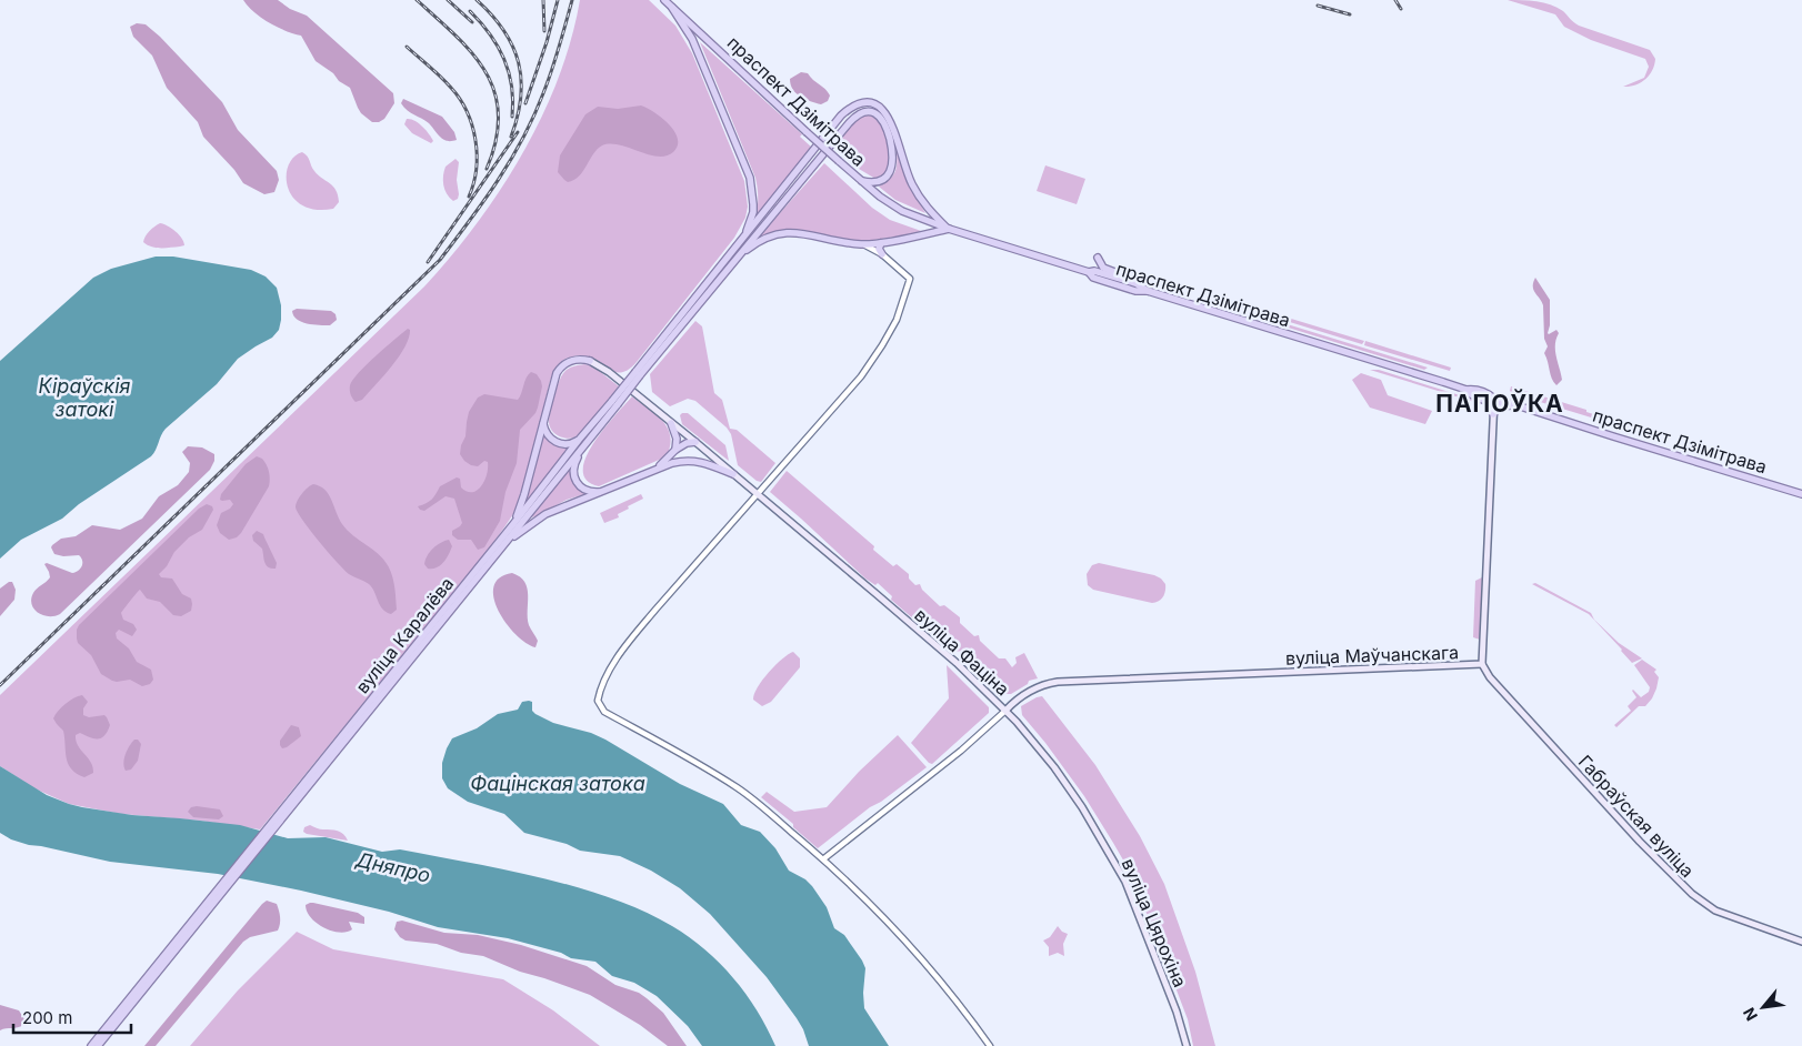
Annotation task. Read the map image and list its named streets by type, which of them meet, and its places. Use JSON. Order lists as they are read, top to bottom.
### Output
{
  "streets": {
    "main road": [
      "праспект Дзімітрава",
      "вуліца Каралёва",
      "вуліца Фаціна",
      "вуліца Маўчанскага",
      "Габраўская вуліца",
      "вуліца Цярохіна"
    ]
  },
  "crossings": [
    ["праспект Дзімітрава", "вуліца Каралёва"],
    ["праспект Дзімітрава", "вуліца Маўчанскага"],
    ["вуліца Фаціна", "вуліца Маўчанскага"],
    ["вуліца Фаціна", "вуліца Цярохіна"],
    ["вуліца Маўчанскага", "Габраўская вуліца"],
    ["вуліца Маўчанскага", "вуліца Цярохіна"]
  ],
  "districts": ["ПАПОЎКА"],
  "water": ["Кіраўскія затокі", "Фацінская затока", "Дняпро"],
  "scale_bar": "200 m",
  "north": "bottom left"
}
